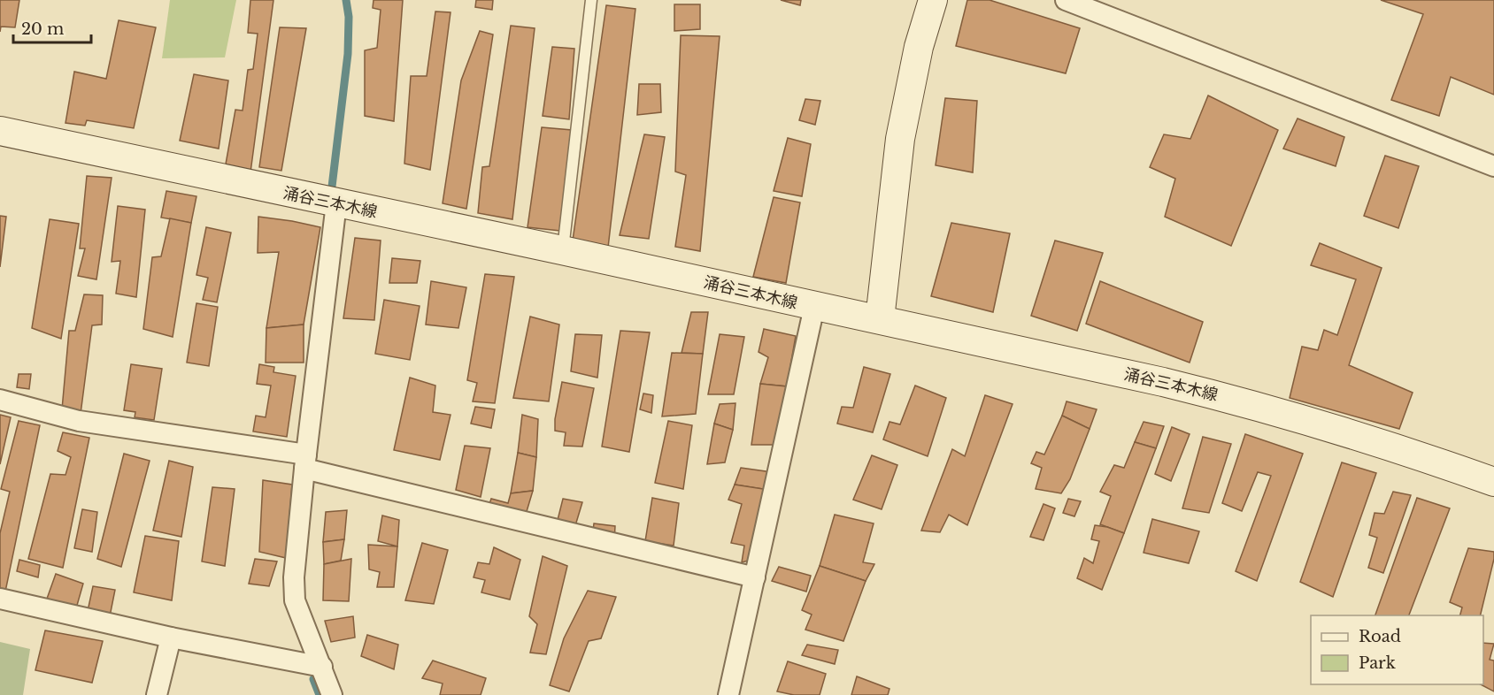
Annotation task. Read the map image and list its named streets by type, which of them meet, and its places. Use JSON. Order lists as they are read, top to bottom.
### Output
{
  "streets": {
    "main road": ["涌谷三本木線"]
  },
  "legend": ["Road", "Park"],
  "scale_bar": "20 m"
}
